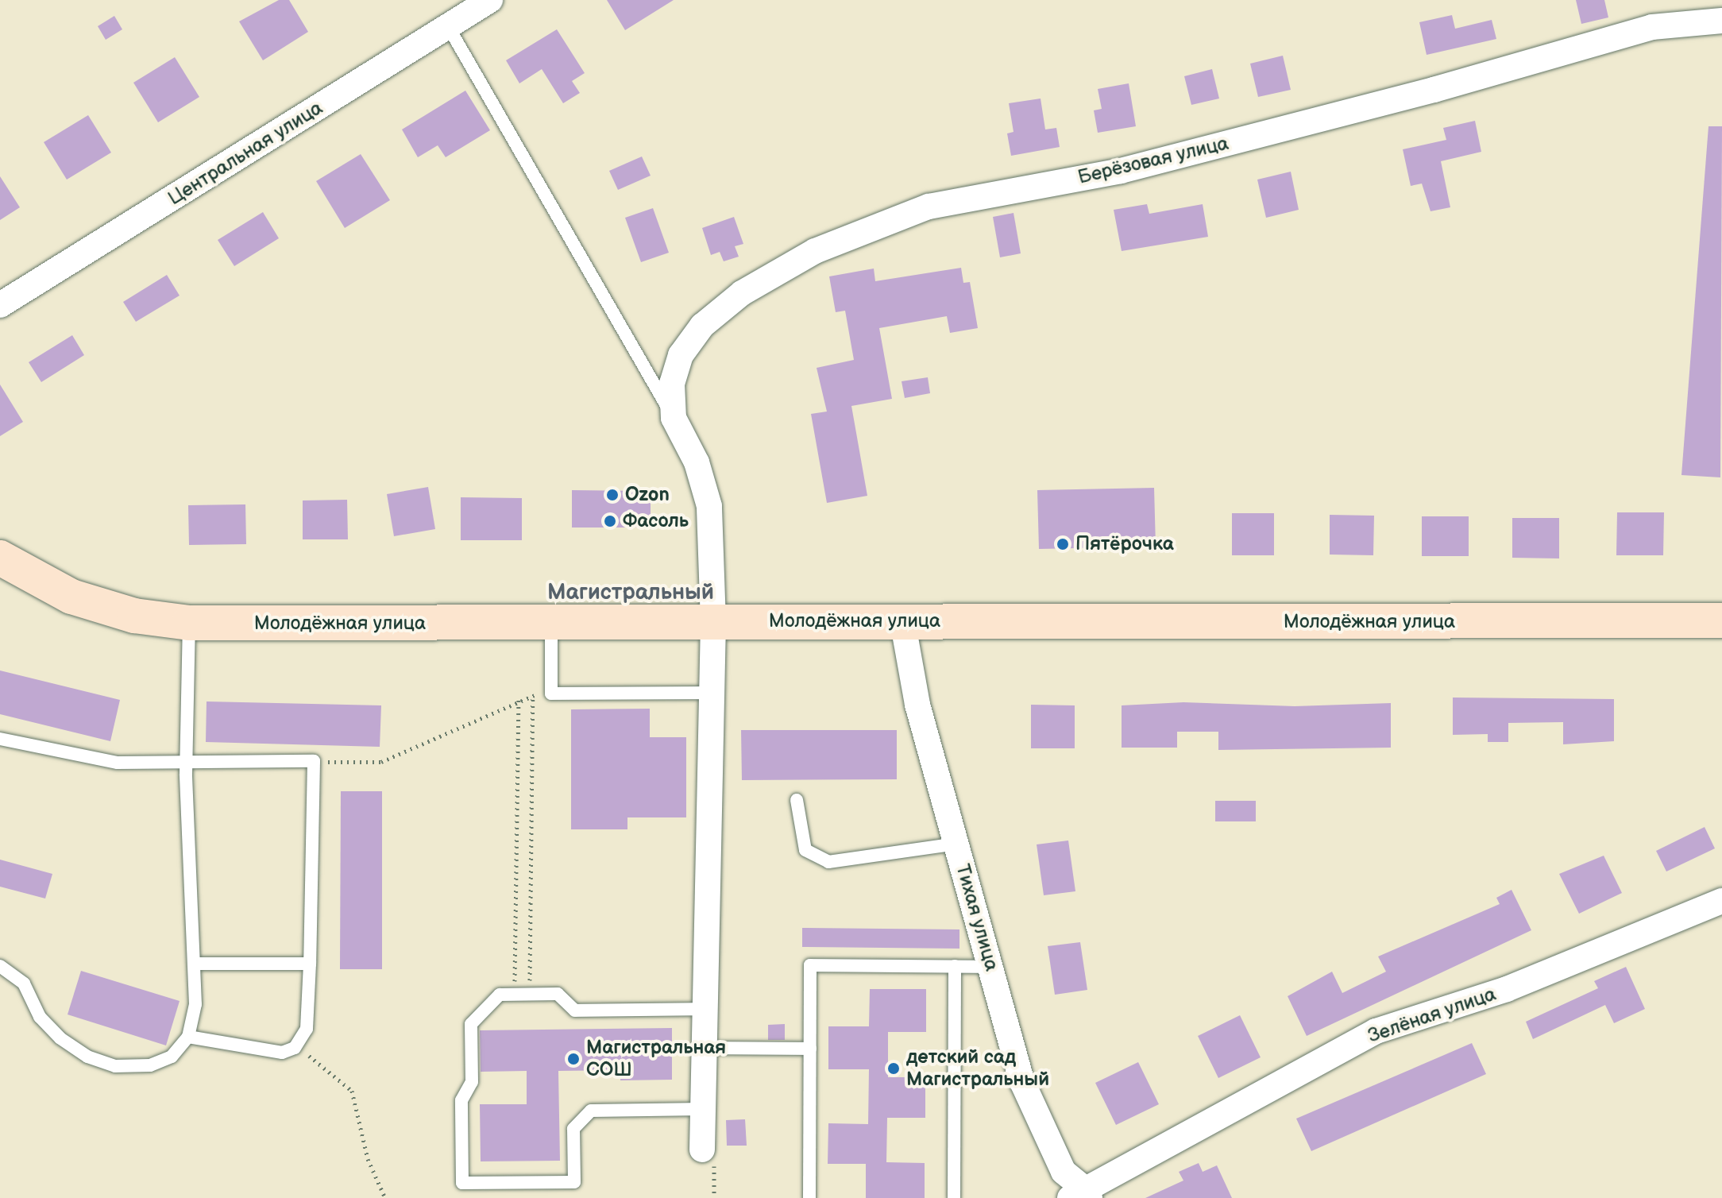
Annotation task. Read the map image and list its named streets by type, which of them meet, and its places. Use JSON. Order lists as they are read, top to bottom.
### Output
{
  "streets": {
    "street": [
      "Центральная улица",
      "Берёзовая улица",
      "Молодёжная улица",
      "Тихая улица",
      "Зелёная улица"
    ]
  },
  "crossings": [
    ["Молодёжная улица", "Тихая улица"],
    ["Тихая улица", "Зелёная улица"]
  ],
  "districts": ["Магистральный"],
  "places": [
    "Ozon",
    "Фасоль",
    "Пятёрочка",
    "Магистральная СОШ",
    "детский сад Магистральный"
  ]
}
